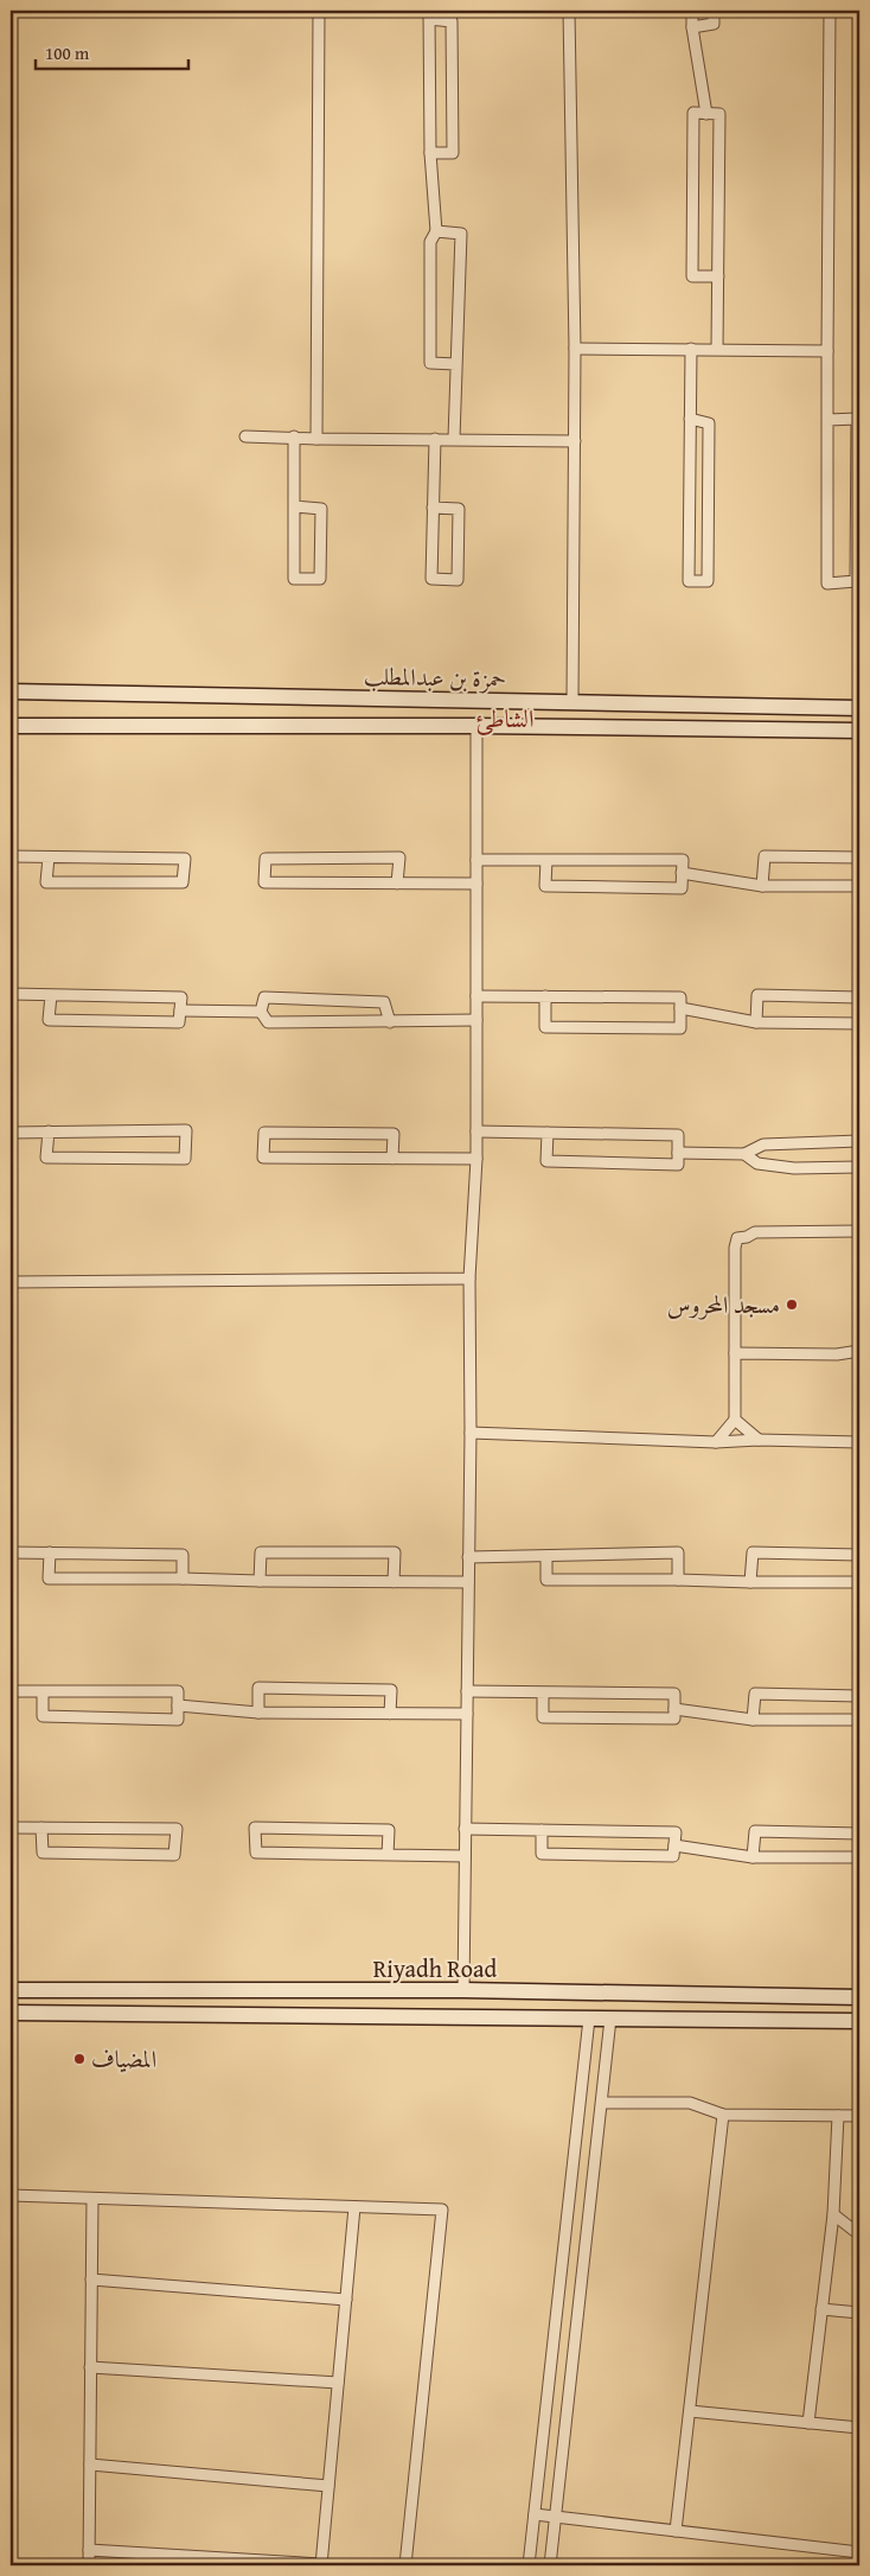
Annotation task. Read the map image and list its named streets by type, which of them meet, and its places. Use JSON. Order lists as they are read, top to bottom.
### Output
{
  "streets": {
    "street": ["حمزة بن عبدالمطلب", "Riyadh Road"]
  },
  "districts": ["الشاطئ"],
  "places": ["مسجد المحروس", "المضياف"],
  "scale_bar": "100 m"
}
